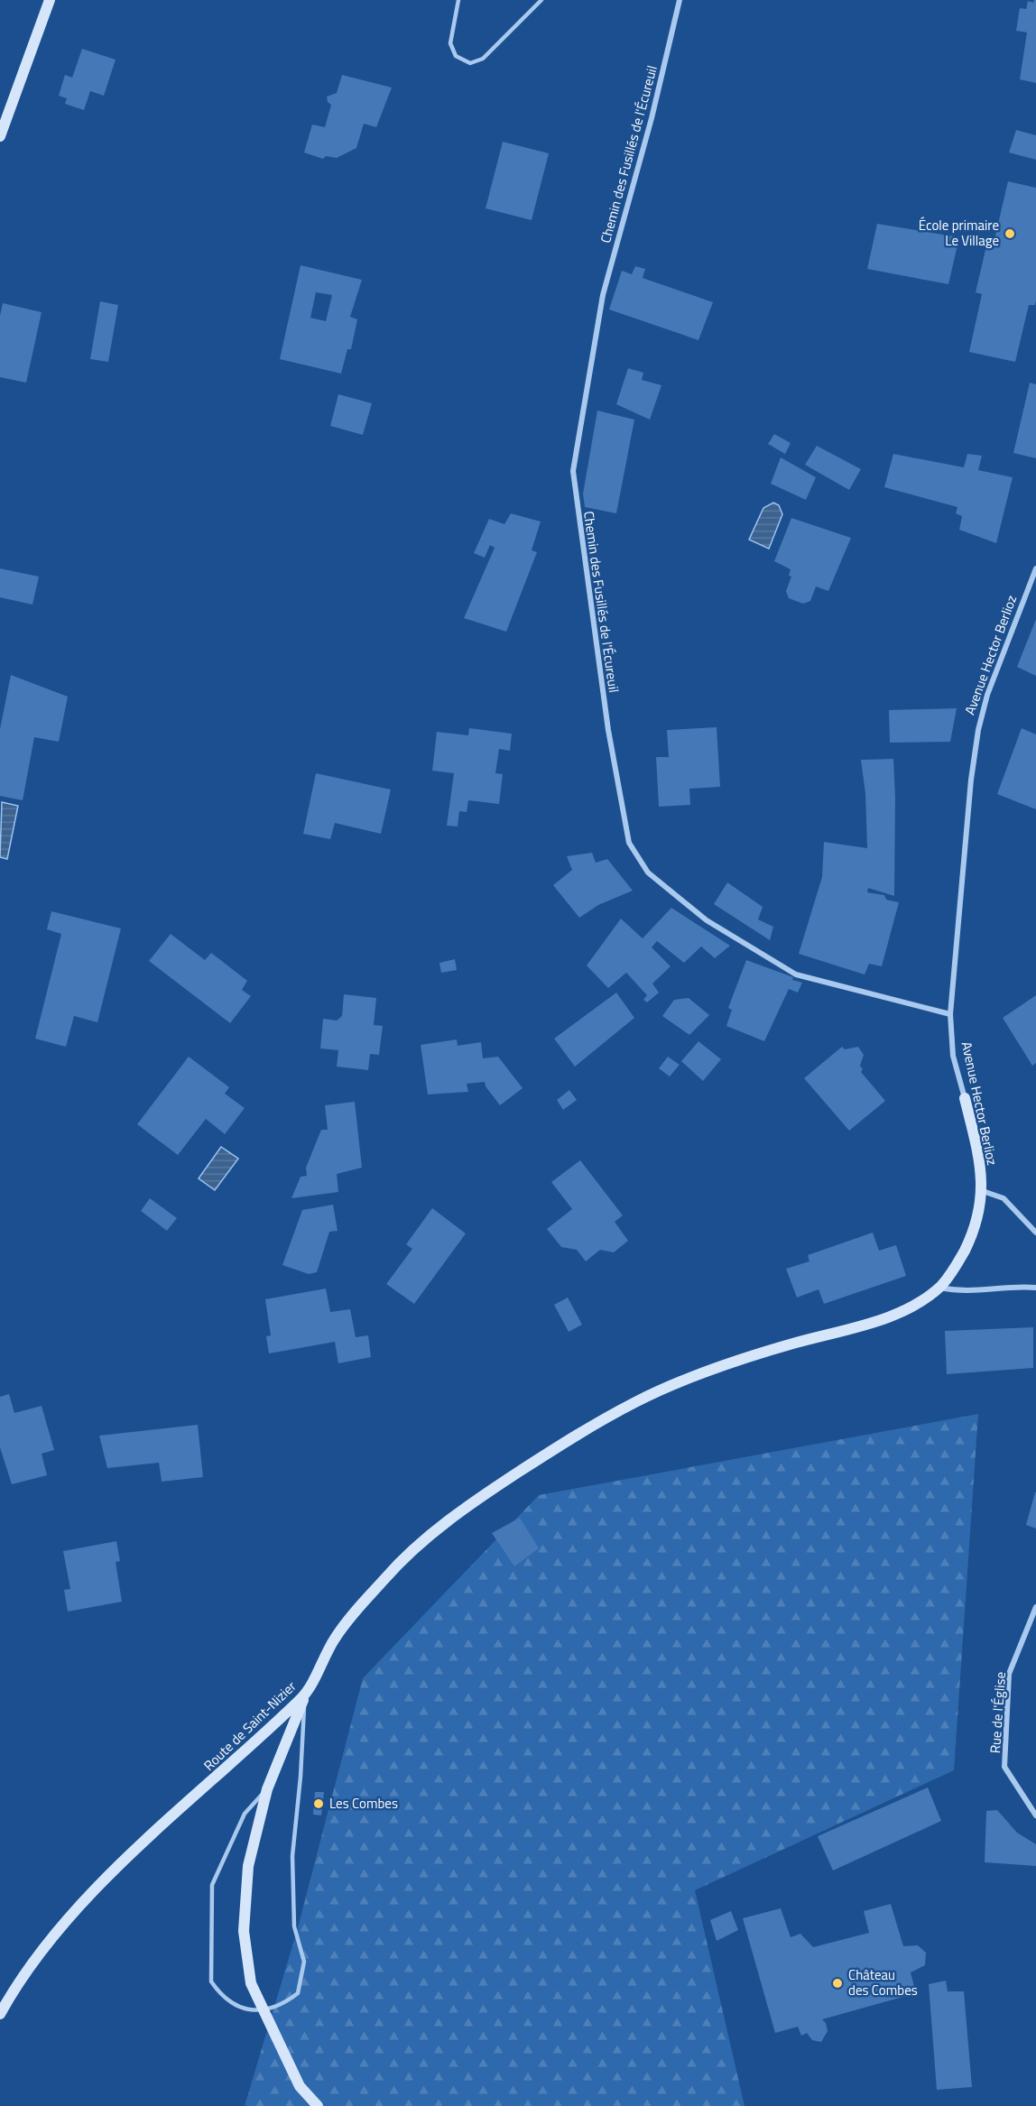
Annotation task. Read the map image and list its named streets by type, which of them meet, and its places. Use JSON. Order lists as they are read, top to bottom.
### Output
{
  "streets": {
    "main road": ["Avenue Hector Berlioz", "Route de Saint-Nizier"],
    "street": ["Chemin des Fusillés de l'Écureuil", "Rue de l'Église"]
  },
  "crossings": [
    ["Chemin des Fusillés de l'Écureuil", "Avenue Hector Berlioz"],
    ["Avenue Hector Berlioz", "Route de Saint-Nizier"]
  ],
  "places": ["École primaire Le Village", "Les Combes", "Château des Combes"]
}
